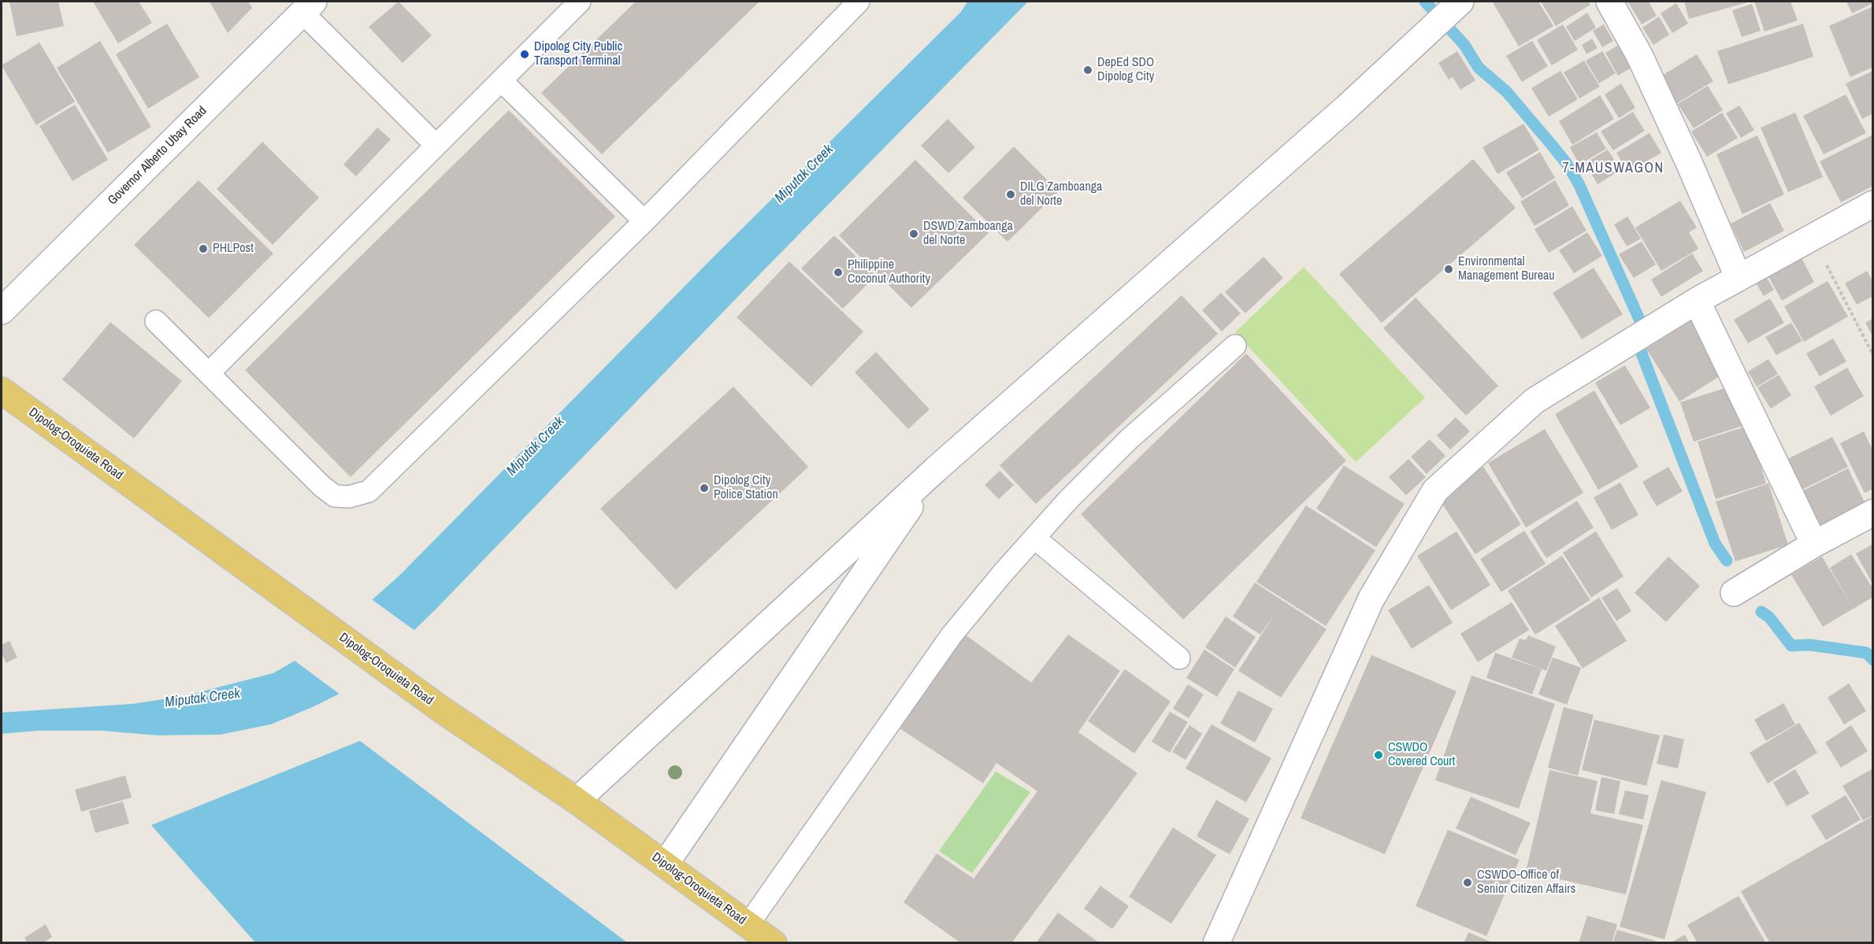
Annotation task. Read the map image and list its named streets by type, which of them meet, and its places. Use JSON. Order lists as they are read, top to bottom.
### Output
{
  "streets": {
    "main road": ["Dipolog-Oroquieta Road"],
    "street": ["Governor Alberto Ubay Road"]
  },
  "districts": ["7-MAUSWAGON"],
  "water": ["Miputak Creek"],
  "places": [
    "Dipolog City Public Transport Terminal",
    "DepEd SDO Dipolog City",
    "DILG Zamboanga del Norte",
    "DSWD Zamboanga del Norte",
    "PHLPost",
    "Environmental Management Bureau",
    "Philippine Coconut Authority",
    "Dipolog City Police Station",
    "CSWDO Covered Court",
    "CSWDO-Office of Senior Citizen Affairs"
  ]
}
